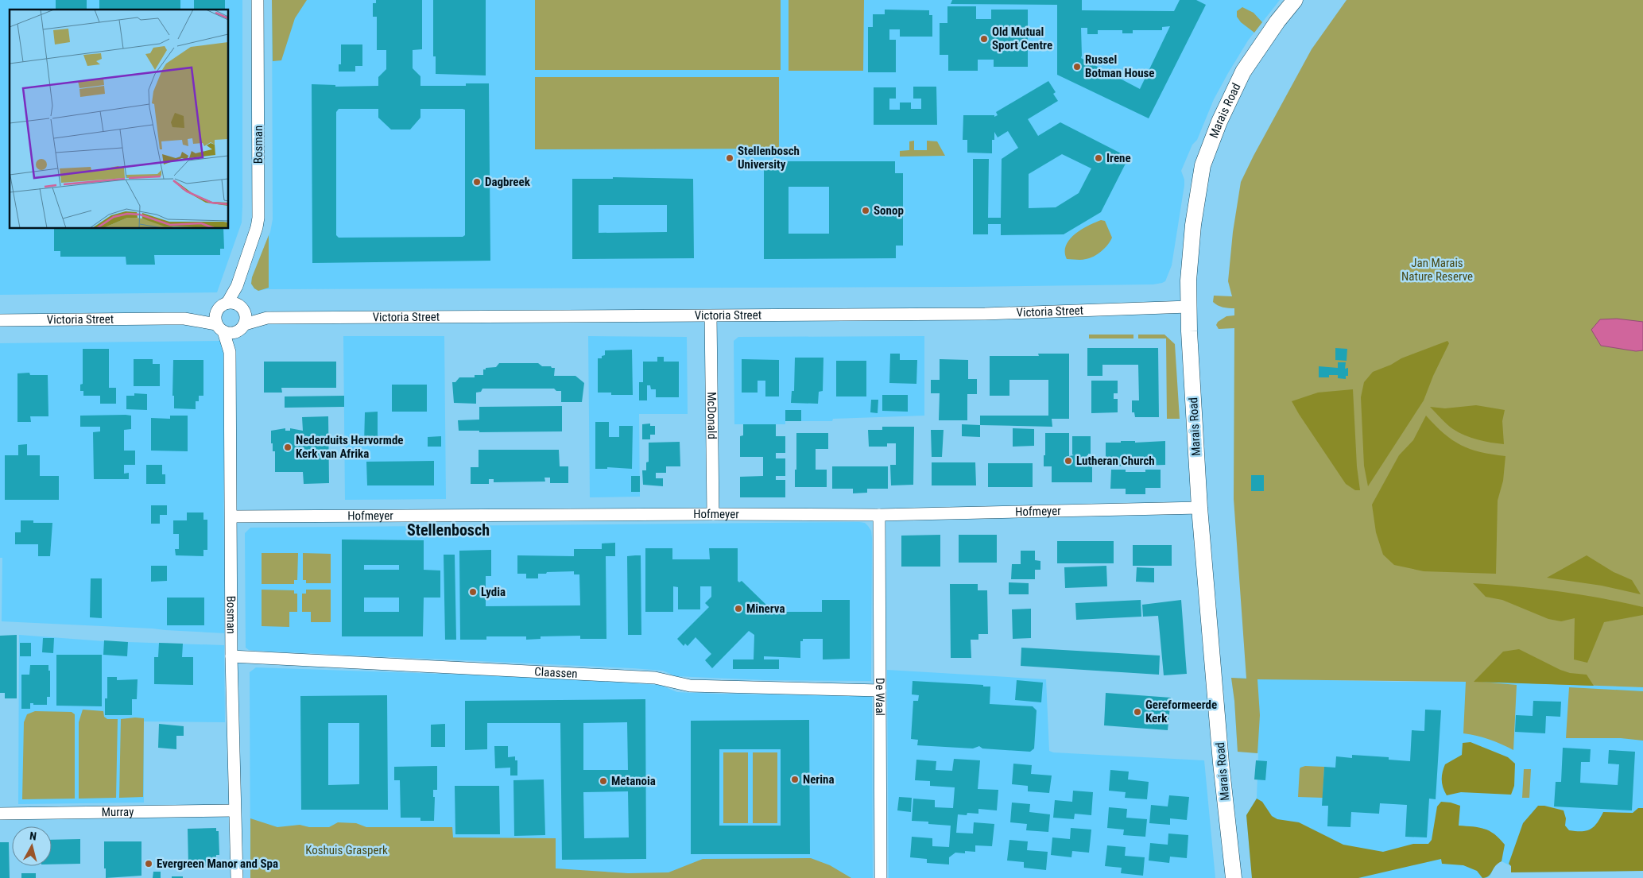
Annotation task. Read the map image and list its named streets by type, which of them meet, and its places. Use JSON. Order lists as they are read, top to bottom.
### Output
{
  "streets": {
    "street": [
      "Marais Road",
      "Bosman",
      "Victoria Street",
      "McDonald",
      "Hofmeyer",
      "Claassen",
      "De Waal",
      "Murray"
    ]
  },
  "crossings": [
    ["Marais Road", "Victoria Street"],
    ["Marais Road", "Hofmeyer"],
    ["Bosman", "Victoria Street"],
    ["Bosman", "Hofmeyer"],
    ["Bosman", "Claassen"],
    ["Bosman", "Murray"],
    ["Victoria Street", "McDonald"],
    ["McDonald", "Hofmeyer"],
    ["Hofmeyer", "De Waal"],
    ["Claassen", "De Waal"]
  ],
  "districts": ["Stellenbosch"],
  "parks": ["Jan Marais Nature Reserve", "Koshuis Grasperk"],
  "places": [
    "Old Mutual Sport Centre",
    "Russel Botman House",
    "Stellenbosch University",
    "Irene",
    "Dagbreek",
    "Sonop",
    "Nederduits Hervormde Kerk van Afrika",
    "Lutheran Church",
    "Lydia",
    "Minerva",
    "Gereformeerde Kerk",
    "Nerina",
    "Metanoia",
    "Evergreen Manor and Spa"
  ],
  "north": "top"
}
